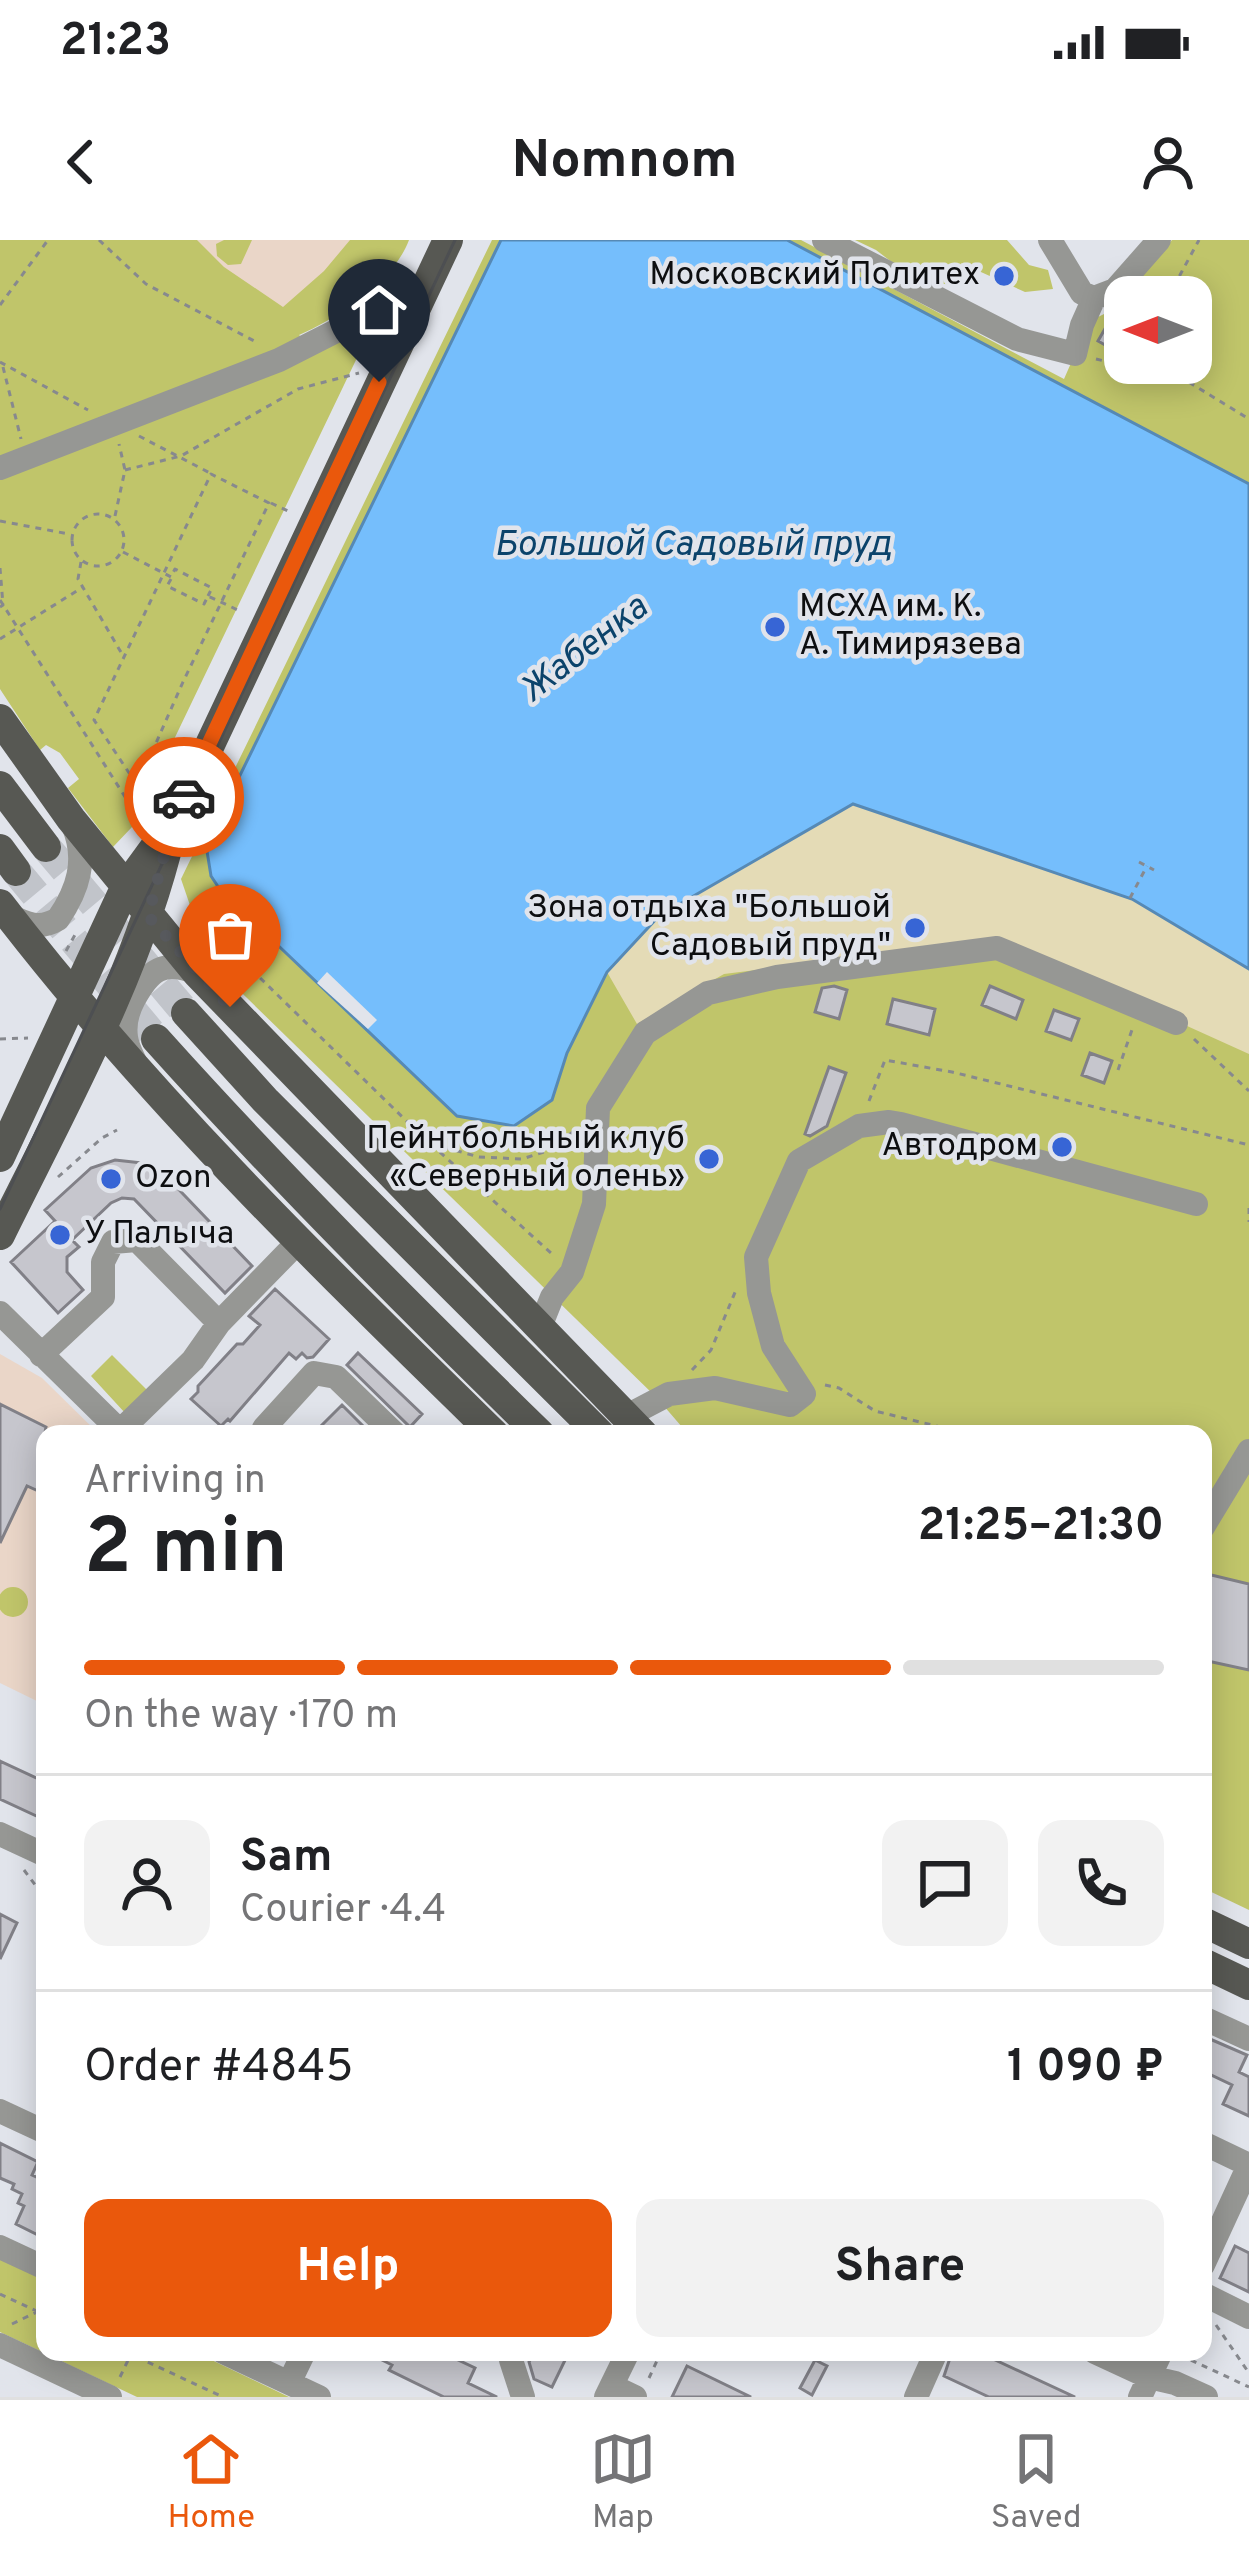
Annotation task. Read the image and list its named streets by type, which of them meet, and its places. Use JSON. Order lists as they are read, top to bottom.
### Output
{
  "water": ["Большой Садовый пруд", "Жабенка"],
  "places": [
    "Московский Политех",
    "МСХА им. К. А. Тимирязева",
    "Зона отдыха \"Большой Садовый пруд\"",
    "Автодром",
    "Пейнтбольный клуб «Северный олень»",
    "Ozon",
    "У Палыча"
  ],
  "north": "left",
  "page": {
    "status": "21:23",
    "header": "Nomnom",
    "heading": ["2 min", "Arriving in", "21:25–21:30"],
    "panel": [
      "Sam",
      "Courier · 4.4",
      "Order #4845",
      "1 090 ₽"
    ],
    "bar": "On the way · 170 m",
    "buttons": ["Help", "Share"],
    "tabs": ["Home", "Map", "Saved"]
  }
}
